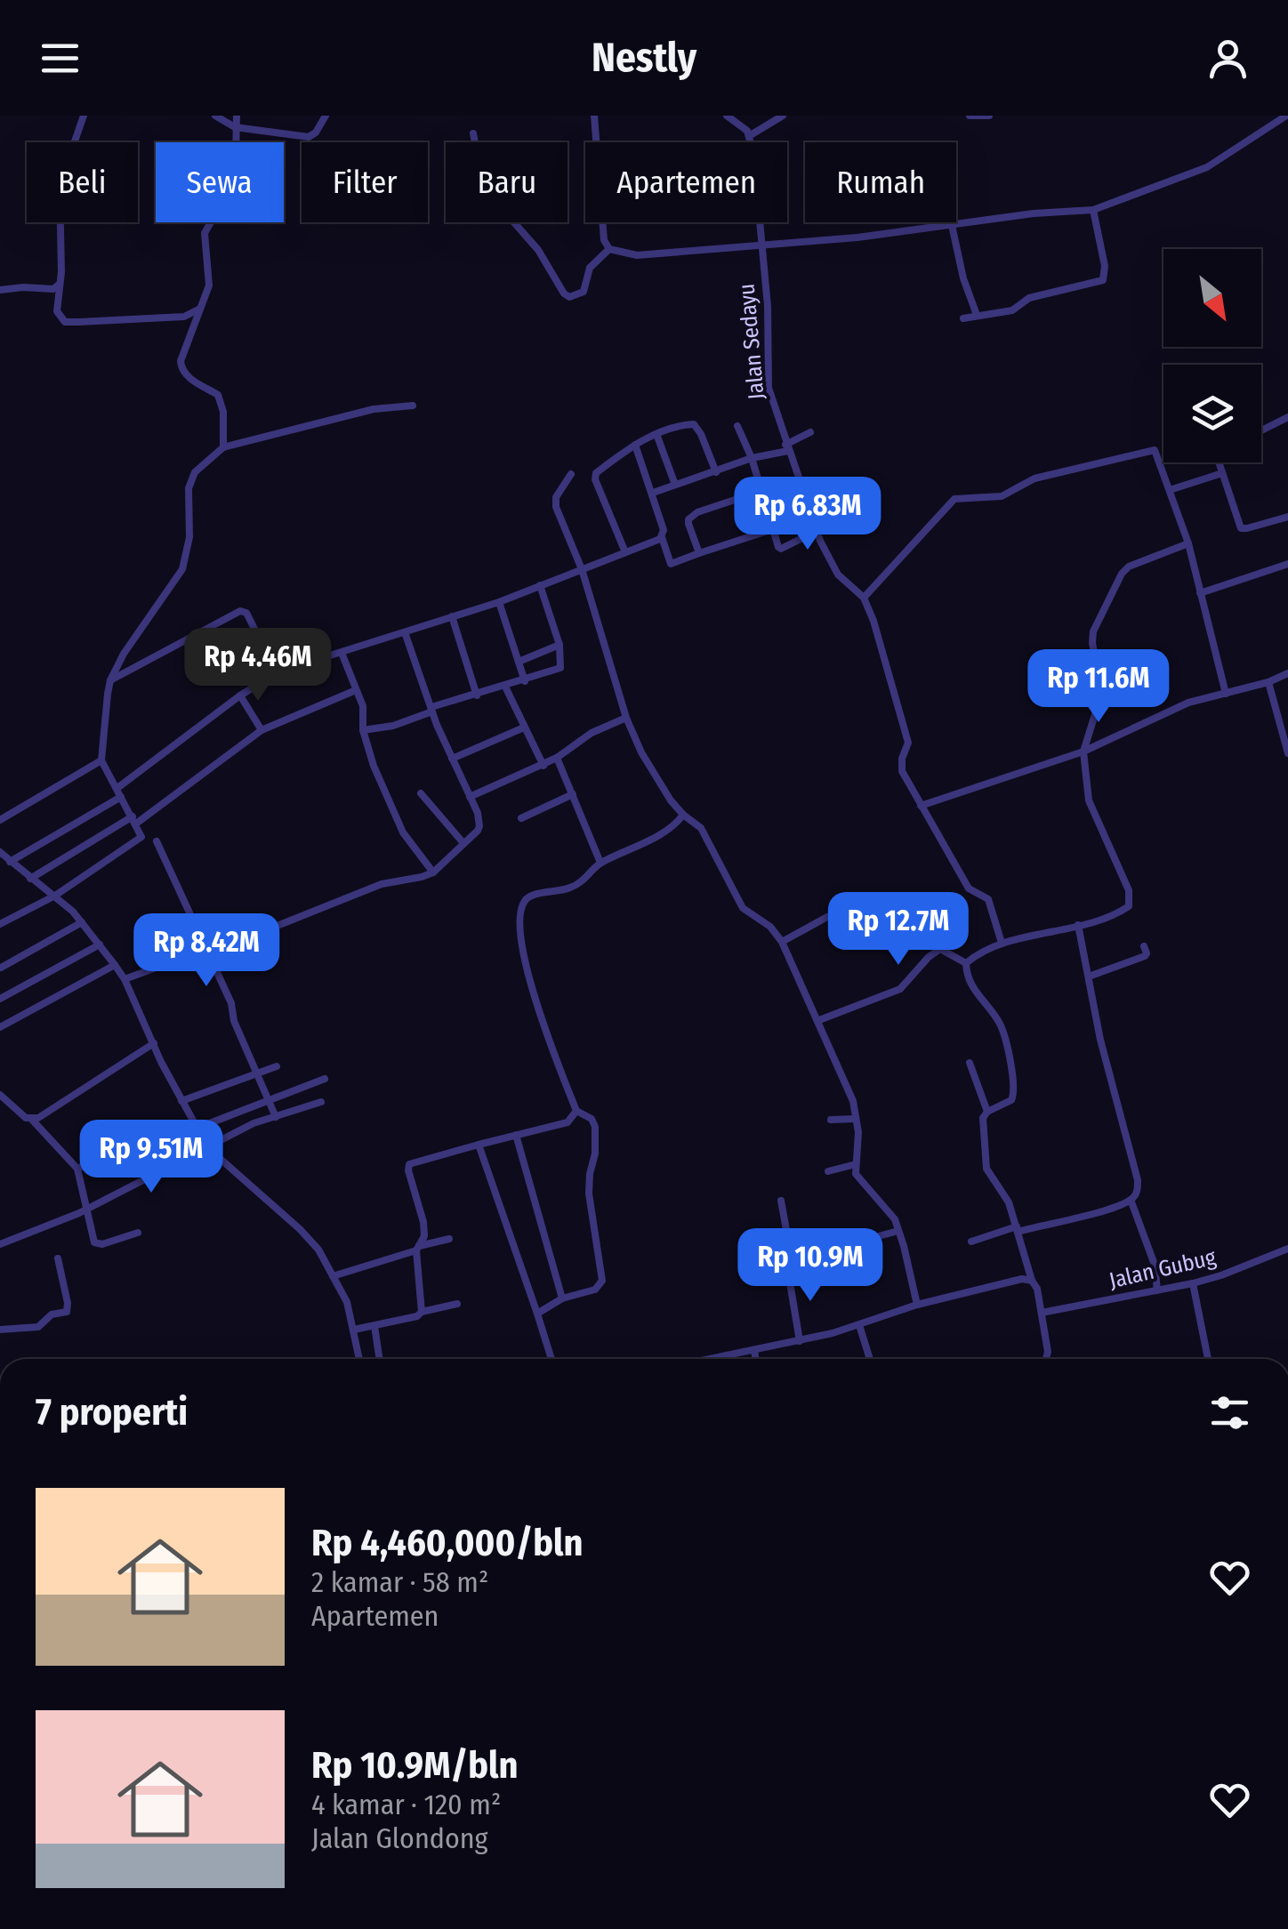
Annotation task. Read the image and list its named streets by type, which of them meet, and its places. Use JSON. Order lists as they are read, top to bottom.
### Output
{
  "streets": {
    "street": ["Jalan Sedayu", "Jalan Gubug"]
  },
  "north": "bottom right",
  "page": {
    "header": "Nestly",
    "chip": [
      "Beli",
      "Sewa",
      "Filter",
      "Baru",
      "Apartemen",
      "Rumah"
    ],
    "price": [
      "Rp 6.83M",
      "Rp 4.46M",
      "Rp 11.6M",
      "Rp 12.7M",
      "Rp 8.42M",
      "Rp 9.51M",
      "Rp 10.9M"
    ],
    "heading": "7 properti",
    "list": [
      {
        "name": "Rp 4,460,000/bln",
        "note": "2 kamar · 58 m² · Apartemen"
      },
      {
        "name": "Rp 10.9M/bln",
        "note": "4 kamar · 120 m² · Jalan Glondong"
      }
    ]
  }
}
